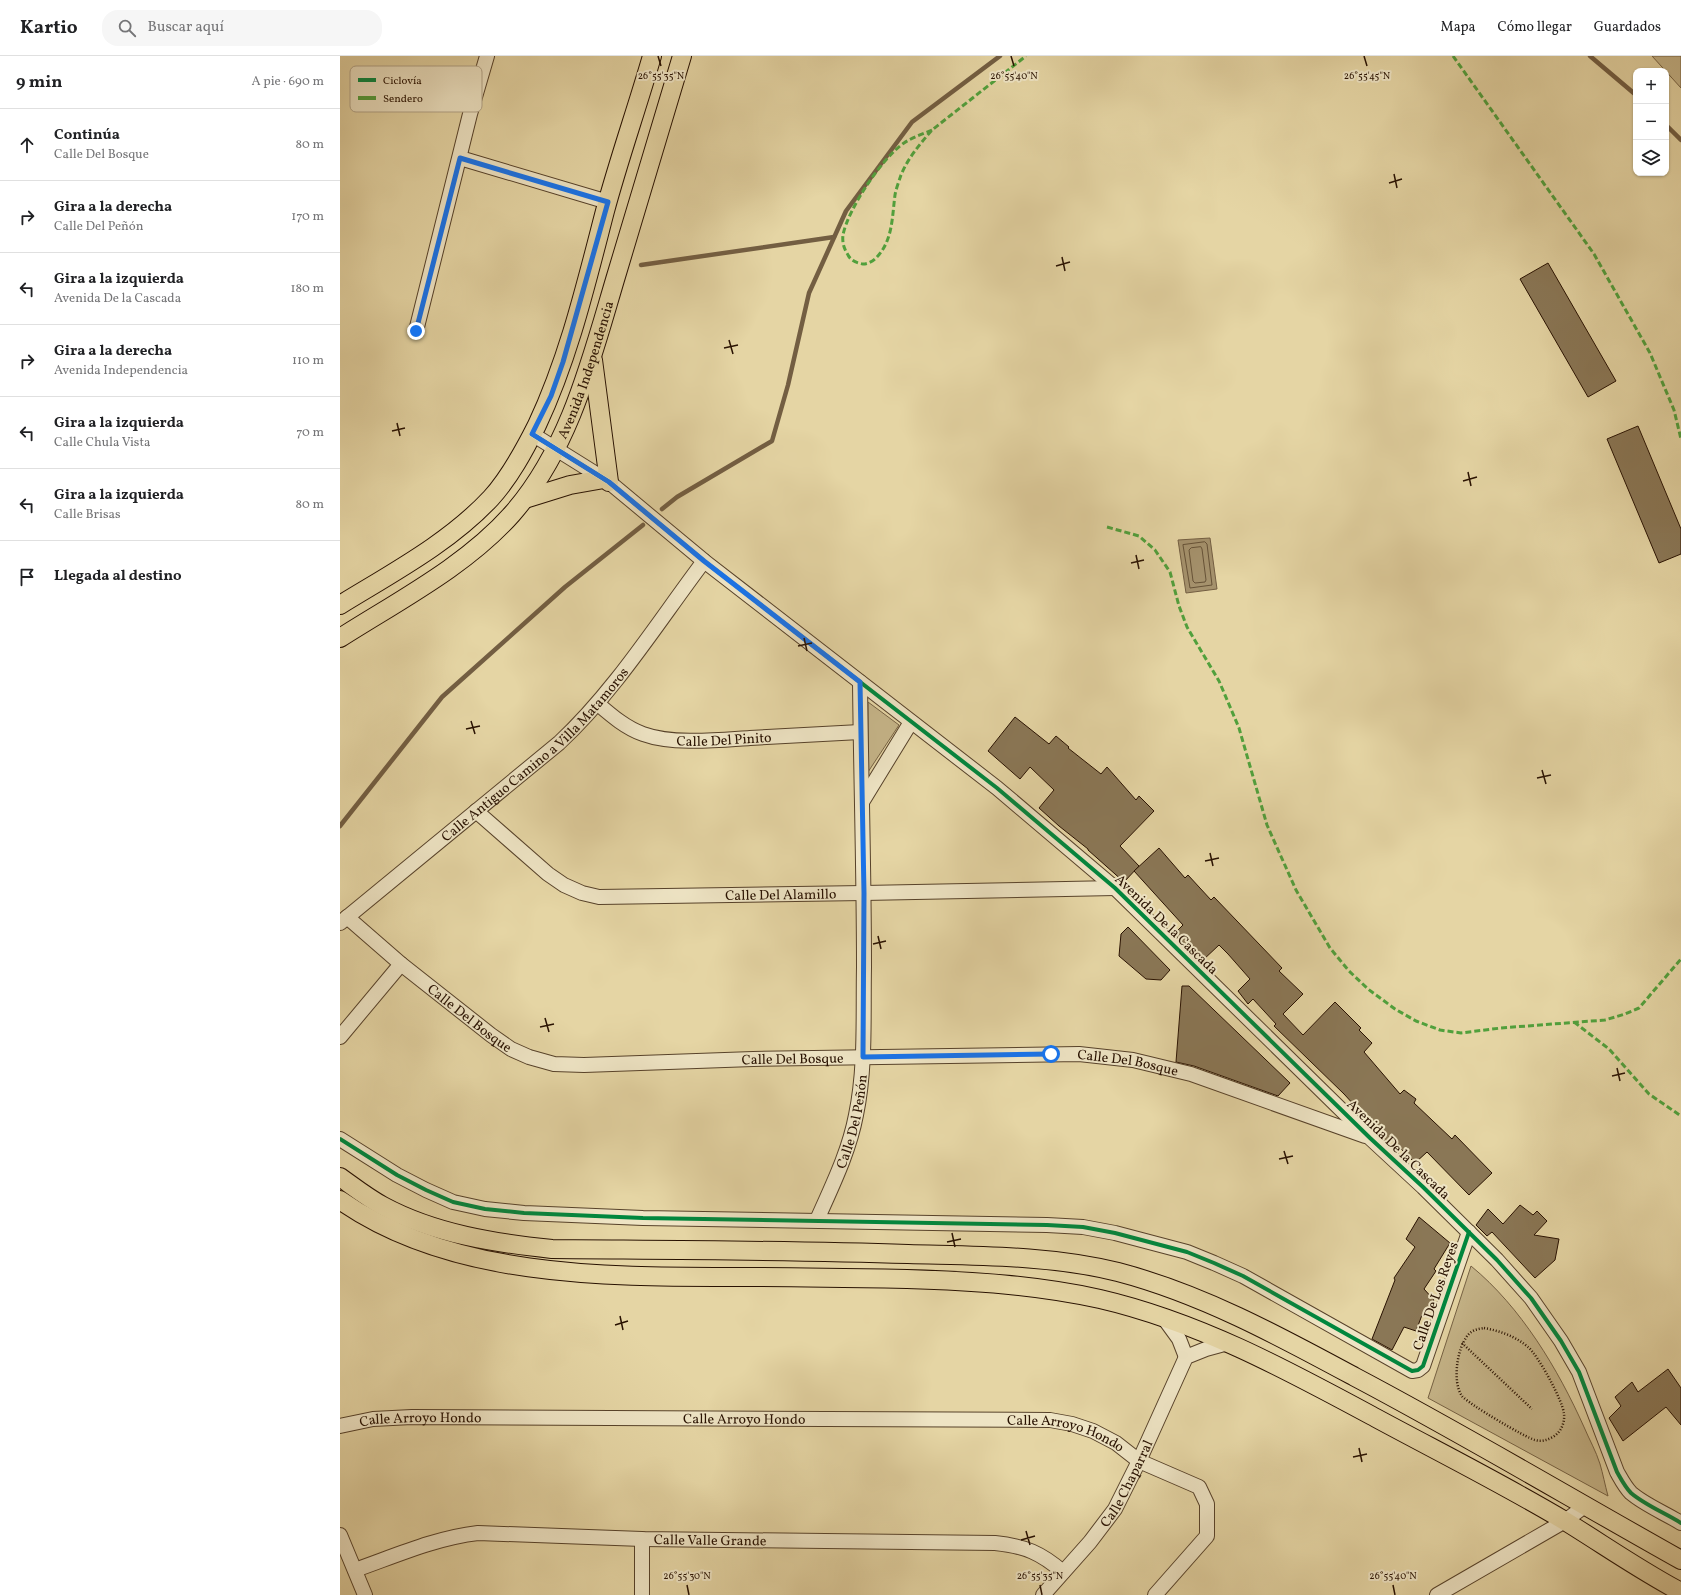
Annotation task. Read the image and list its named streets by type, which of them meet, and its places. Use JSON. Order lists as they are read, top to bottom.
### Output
{
  "streets": {
    "main road": ["Avenida Independencia"],
    "street": [
      "Calle Del Pinito",
      "Calle Antiguo Camino a Villa Matamoros",
      "Calle Del Alamillo",
      "Avenida De la Cascada",
      "Calle Del Bosque",
      "Calle Del Peñón",
      "Calle De Los Reyes",
      "Calle Arroyo Hondo",
      "Calle Chaparral",
      "Calle Valle Grande"
    ]
  },
  "crossings": [
    ["Avenida Independencia", "Avenida De la Cascada"],
    ["Calle Del Pinito", "Calle Antiguo Camino a Villa Matamoros"],
    ["Calle Del Pinito", "Calle Del Peñón"],
    ["Calle Antiguo Camino a Villa Matamoros", "Calle Del Alamillo"],
    ["Calle Antiguo Camino a Villa Matamoros", "Avenida De la Cascada"],
    ["Calle Antiguo Camino a Villa Matamoros", "Calle Del Bosque"],
    ["Calle Del Alamillo", "Avenida De la Cascada"],
    ["Calle Del Alamillo", "Calle Del Peñón"],
    ["Avenida De la Cascada", "Calle Del Bosque"],
    ["Avenida De la Cascada", "Calle Del Peñón"],
    ["Avenida De la Cascada", "Calle De Los Reyes"],
    ["Calle Del Bosque", "Calle Del Peñón"],
    ["Calle Del Peñón", "Calle De Los Reyes"],
    ["Calle Arroyo Hondo", "Calle Chaparral"],
    ["Calle Chaparral", "Calle Valle Grande"]
  ],
  "legend": ["Ciclovía", "Sendero"],
  "page": {
    "header": "Kartio",
    "search": "Buscar aquí",
    "nav": ["Mapa", "Cómo llegar", "Guardados"],
    "heading": ["9 min", "A pie · 690 m"],
    "map_buttons": ["+", "−"],
    "list": [
      ["Continúa", "Calle Del Bosque", "80 m"],
      ["Gira a la derecha", "Calle Del Peñón", "170 m"],
      ["Gira a la izquierda", "Avenida De la Cascada", "180 m"],
      ["Gira a la derecha", "Avenida Independencia", "110 m"],
      ["Gira a la izquierda", "Calle Chula Vista", "70 m"],
      ["Gira a la izquierda", "Calle Brisas", "80 m"],
      "Llegada al destino"
    ]
  },
  "coordinates": [
    "26°55'35\"N",
    "26°55'40\"N",
    "26°55'45\"N",
    "26°55'30\"N"
  ]
}
